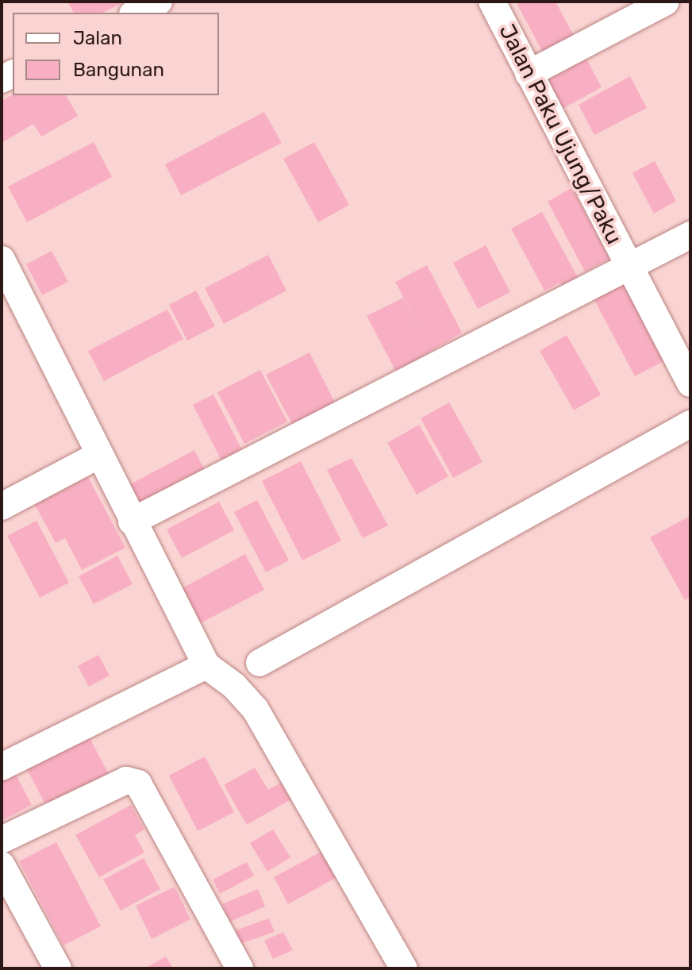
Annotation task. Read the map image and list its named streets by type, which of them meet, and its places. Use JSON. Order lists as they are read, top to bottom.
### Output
{
  "streets": {
    "street": ["Jalan Paku Ujung/Paku"]
  },
  "legend": ["Jalan", "Bangunan"]
}
